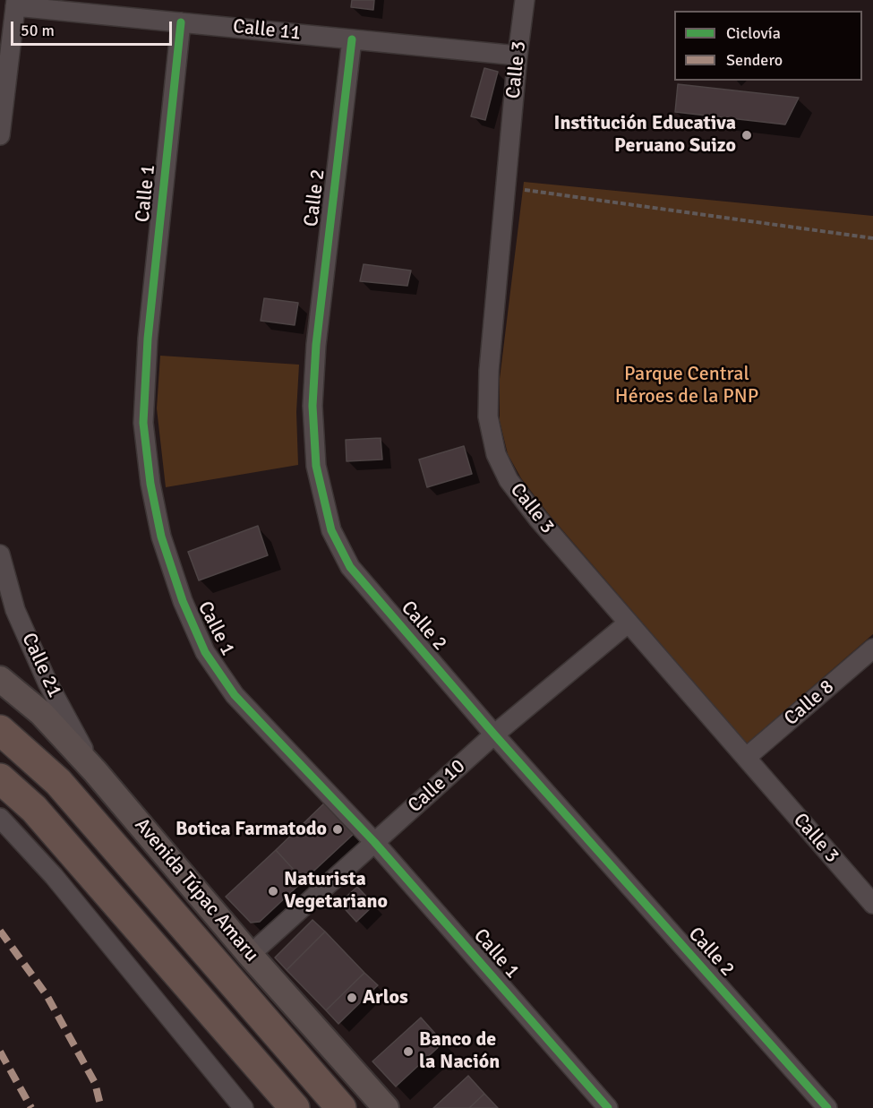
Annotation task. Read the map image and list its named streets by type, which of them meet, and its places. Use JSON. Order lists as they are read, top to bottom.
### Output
{
  "streets": {
    "highway": ["Avenida Túpac Amaru"],
    "street": [
      "Calle 11",
      "Calle 3",
      "Calle 1",
      "Calle 2",
      "Calle 21",
      "Calle 8",
      "Calle 10"
    ]
  },
  "crossings": [
    ["Calle 11", "Calle 3"],
    ["Calle 11", "Calle 1"],
    ["Calle 11", "Calle 2"],
    ["Calle 3", "Calle 8"],
    ["Calle 3", "Calle 10"],
    ["Calle 1", "Calle 10"],
    ["Calle 2", "Calle 10"],
    ["Calle 21", "Avenida Túpac Amaru"],
    ["Calle 10", "Avenida Túpac Amaru"]
  ],
  "parks": ["Parque Central Héroes de la PNP"],
  "places": [
    "Institución Educativa Peruano Suizo",
    "Botica Farmatodo",
    "Naturista Vegetariano",
    "Arlos",
    "Banco de la Nación"
  ],
  "legend": ["Ciclovía", "Sendero"],
  "scale_bar": "50 m"
}
